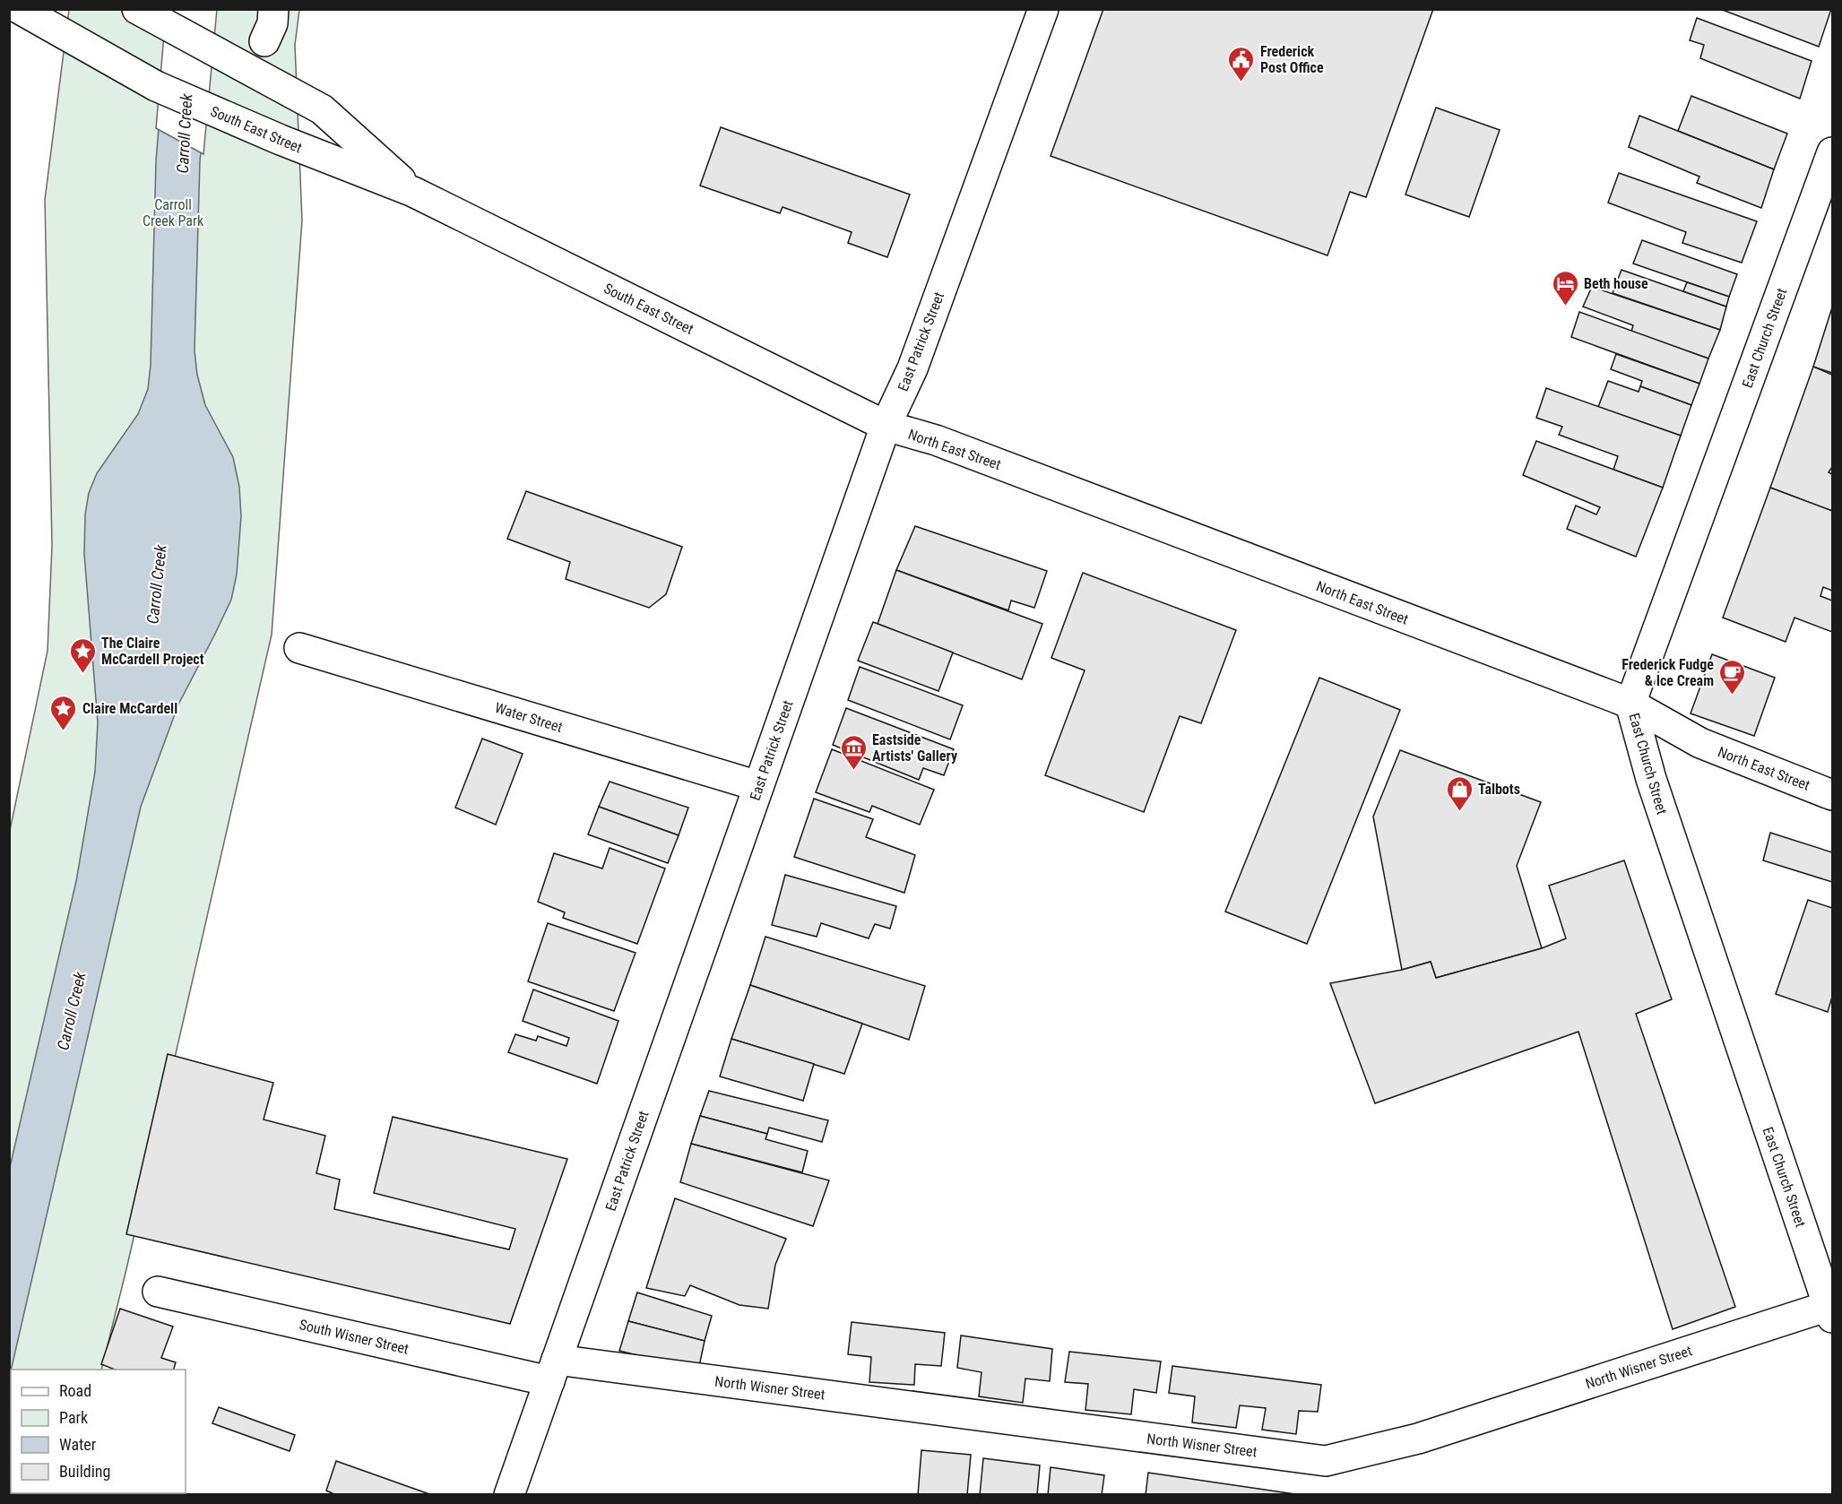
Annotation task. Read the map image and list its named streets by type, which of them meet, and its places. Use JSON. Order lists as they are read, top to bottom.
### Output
{
  "streets": {
    "main road": [
      "South East Street",
      "East Church Street",
      "East Patrick Street",
      "North East Street",
      "Water Street",
      "South Wisner Street",
      "North Wisner Street"
    ]
  },
  "crossings": [
    ["South East Street", "East Patrick Street"],
    ["South East Street", "North East Street"],
    ["East Church Street", "North East Street"],
    ["East Church Street", "North Wisner Street"],
    ["East Patrick Street", "North East Street"],
    ["East Patrick Street", "Water Street"],
    ["East Patrick Street", "South Wisner Street"],
    ["East Patrick Street", "North Wisner Street"],
    ["South Wisner Street", "North Wisner Street"]
  ],
  "water": ["Carroll Creek"],
  "parks": ["Carroll Creek Park"],
  "places": {
    "public building": ["Frederick Post Office"],
    "hotel": ["Beth house"],
    "place": ["The Claire McCardell Project", "Claire McCardell"],
    "cafe": ["Frederick Fudge & Ice Cream"],
    "museum": ["Eastside Artists' Gallery"],
    "shop": ["Talbots"]
  },
  "legend": [
    "Road",
    "Park",
    "Water",
    "Building"
  ]
}
